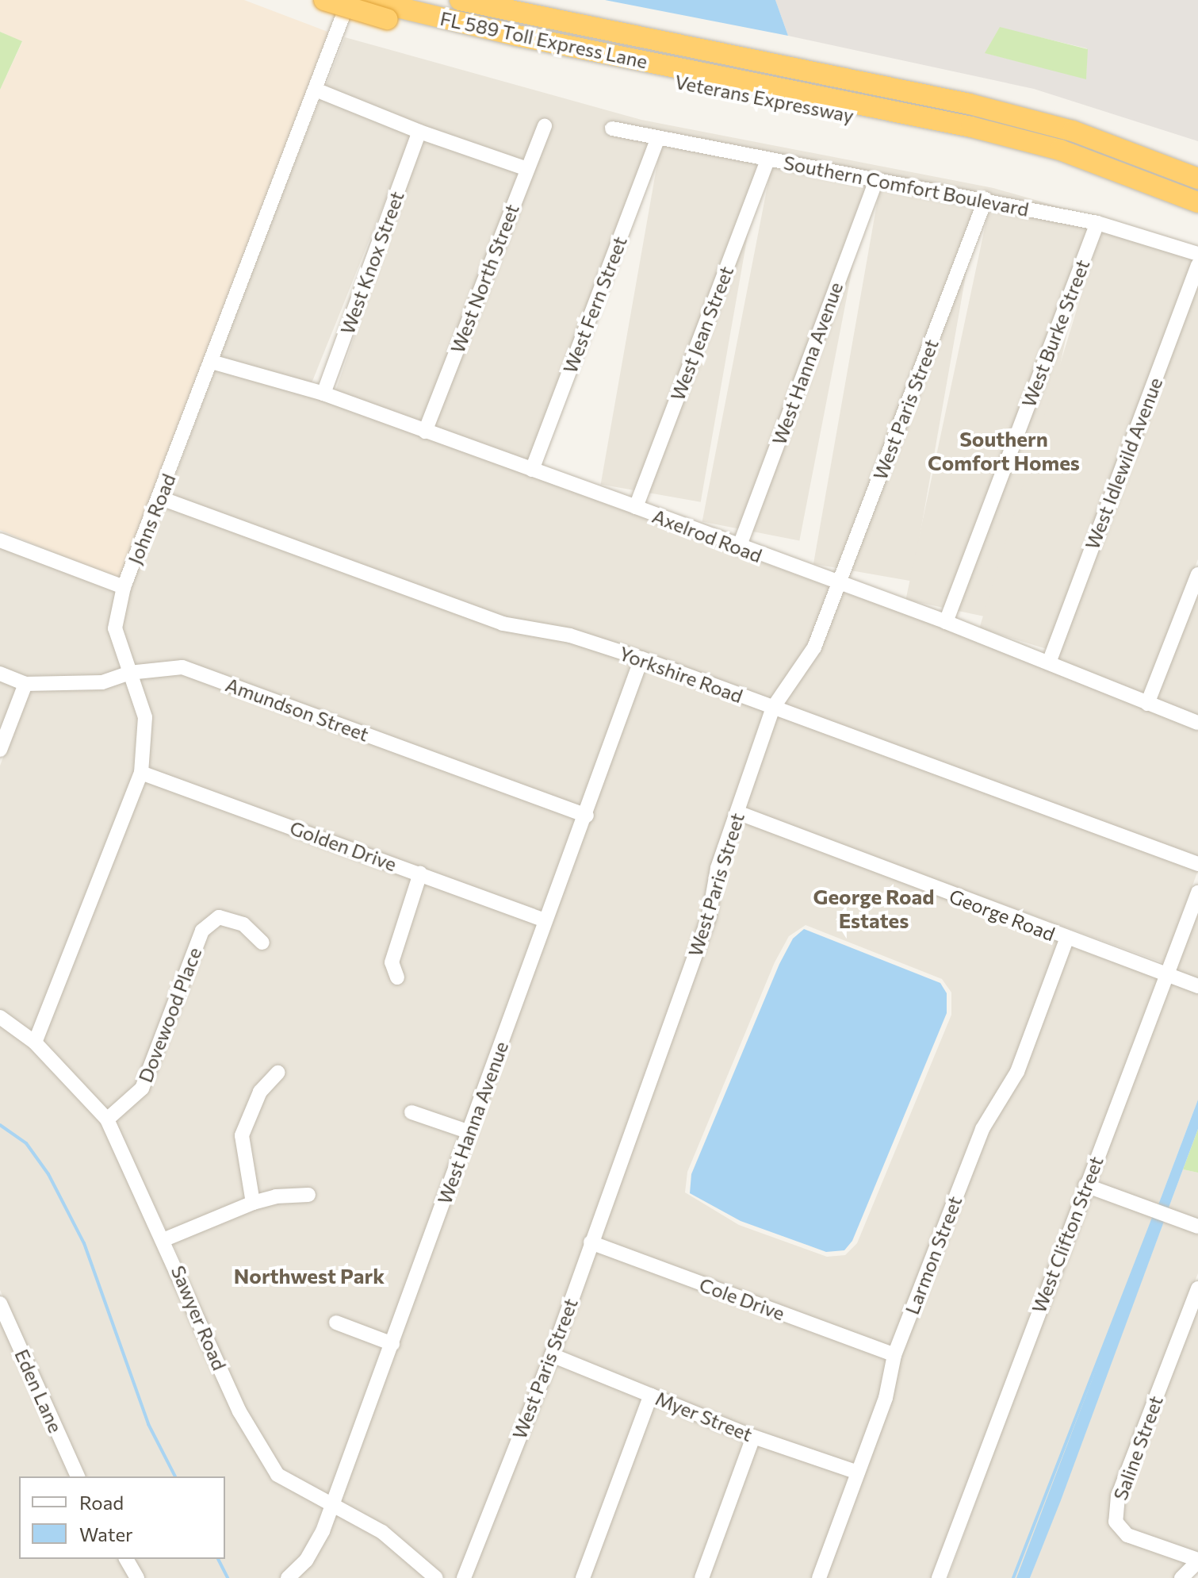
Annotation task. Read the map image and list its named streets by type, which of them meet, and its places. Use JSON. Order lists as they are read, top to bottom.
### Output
{
  "streets": {
    "highway": ["FL 589 Toll Express Lane", "Veterans Expressway"],
    "street": [
      "Southern Comfort Boulevard",
      "West Knox Street",
      "West North Street",
      "West Fern Street",
      "West Jean Street",
      "West Burke Street",
      "West Hanna Avenue",
      "West Paris Street",
      "West Idlewild Avenue",
      "Johns Road",
      "Axelrod Road",
      "Yorkshire Road",
      "Amundson Street",
      "Golden Drive",
      "George Road",
      "Dovewood Place",
      "West Clifton Street",
      "Larmon Street",
      "Cole Drive",
      "Sawyer Road",
      "Eden Lane",
      "Myer Street",
      "Saline Street"
    ]
  },
  "crossings": [
    ["FL 589 Toll Express Lane", "Veterans Expressway"],
    ["Southern Comfort Boulevard", "West Fern Street"],
    ["Southern Comfort Boulevard", "West Jean Street"],
    ["Southern Comfort Boulevard", "West Burke Street"],
    ["Southern Comfort Boulevard", "West Hanna Avenue"],
    ["Southern Comfort Boulevard", "West Paris Street"],
    ["West Knox Street", "Axelrod Road"],
    ["West North Street", "Axelrod Road"],
    ["West Fern Street", "Axelrod Road"],
    ["West Jean Street", "Axelrod Road"],
    ["West Burke Street", "Axelrod Road"],
    ["West Hanna Avenue", "Axelrod Road"],
    ["West Hanna Avenue", "Yorkshire Road"],
    ["West Hanna Avenue", "Amundson Street"],
    ["West Hanna Avenue", "Golden Drive"],
    ["West Hanna Avenue", "Sawyer Road"],
    ["West Paris Street", "Axelrod Road"],
    ["West Paris Street", "Yorkshire Road"],
    ["West Paris Street", "George Road"],
    ["West Paris Street", "Cole Drive"],
    ["West Paris Street", "Myer Street"],
    ["West Idlewild Avenue", "Axelrod Road"],
    ["Johns Road", "Axelrod Road"],
    ["Johns Road", "Yorkshire Road"],
    ["Johns Road", "Amundson Street"],
    ["Johns Road", "Golden Drive"],
    ["Johns Road", "Sawyer Road"],
    ["George Road", "West Clifton Street"],
    ["George Road", "Larmon Street"],
    ["Dovewood Place", "Sawyer Road"],
    ["Larmon Street", "Cole Drive"],
    ["Larmon Street", "Myer Street"]
  ],
  "districts": ["Southern Comfort Homes", "George Road Estates", "Northwest Park"],
  "legend": ["Road", "Water"]
}
